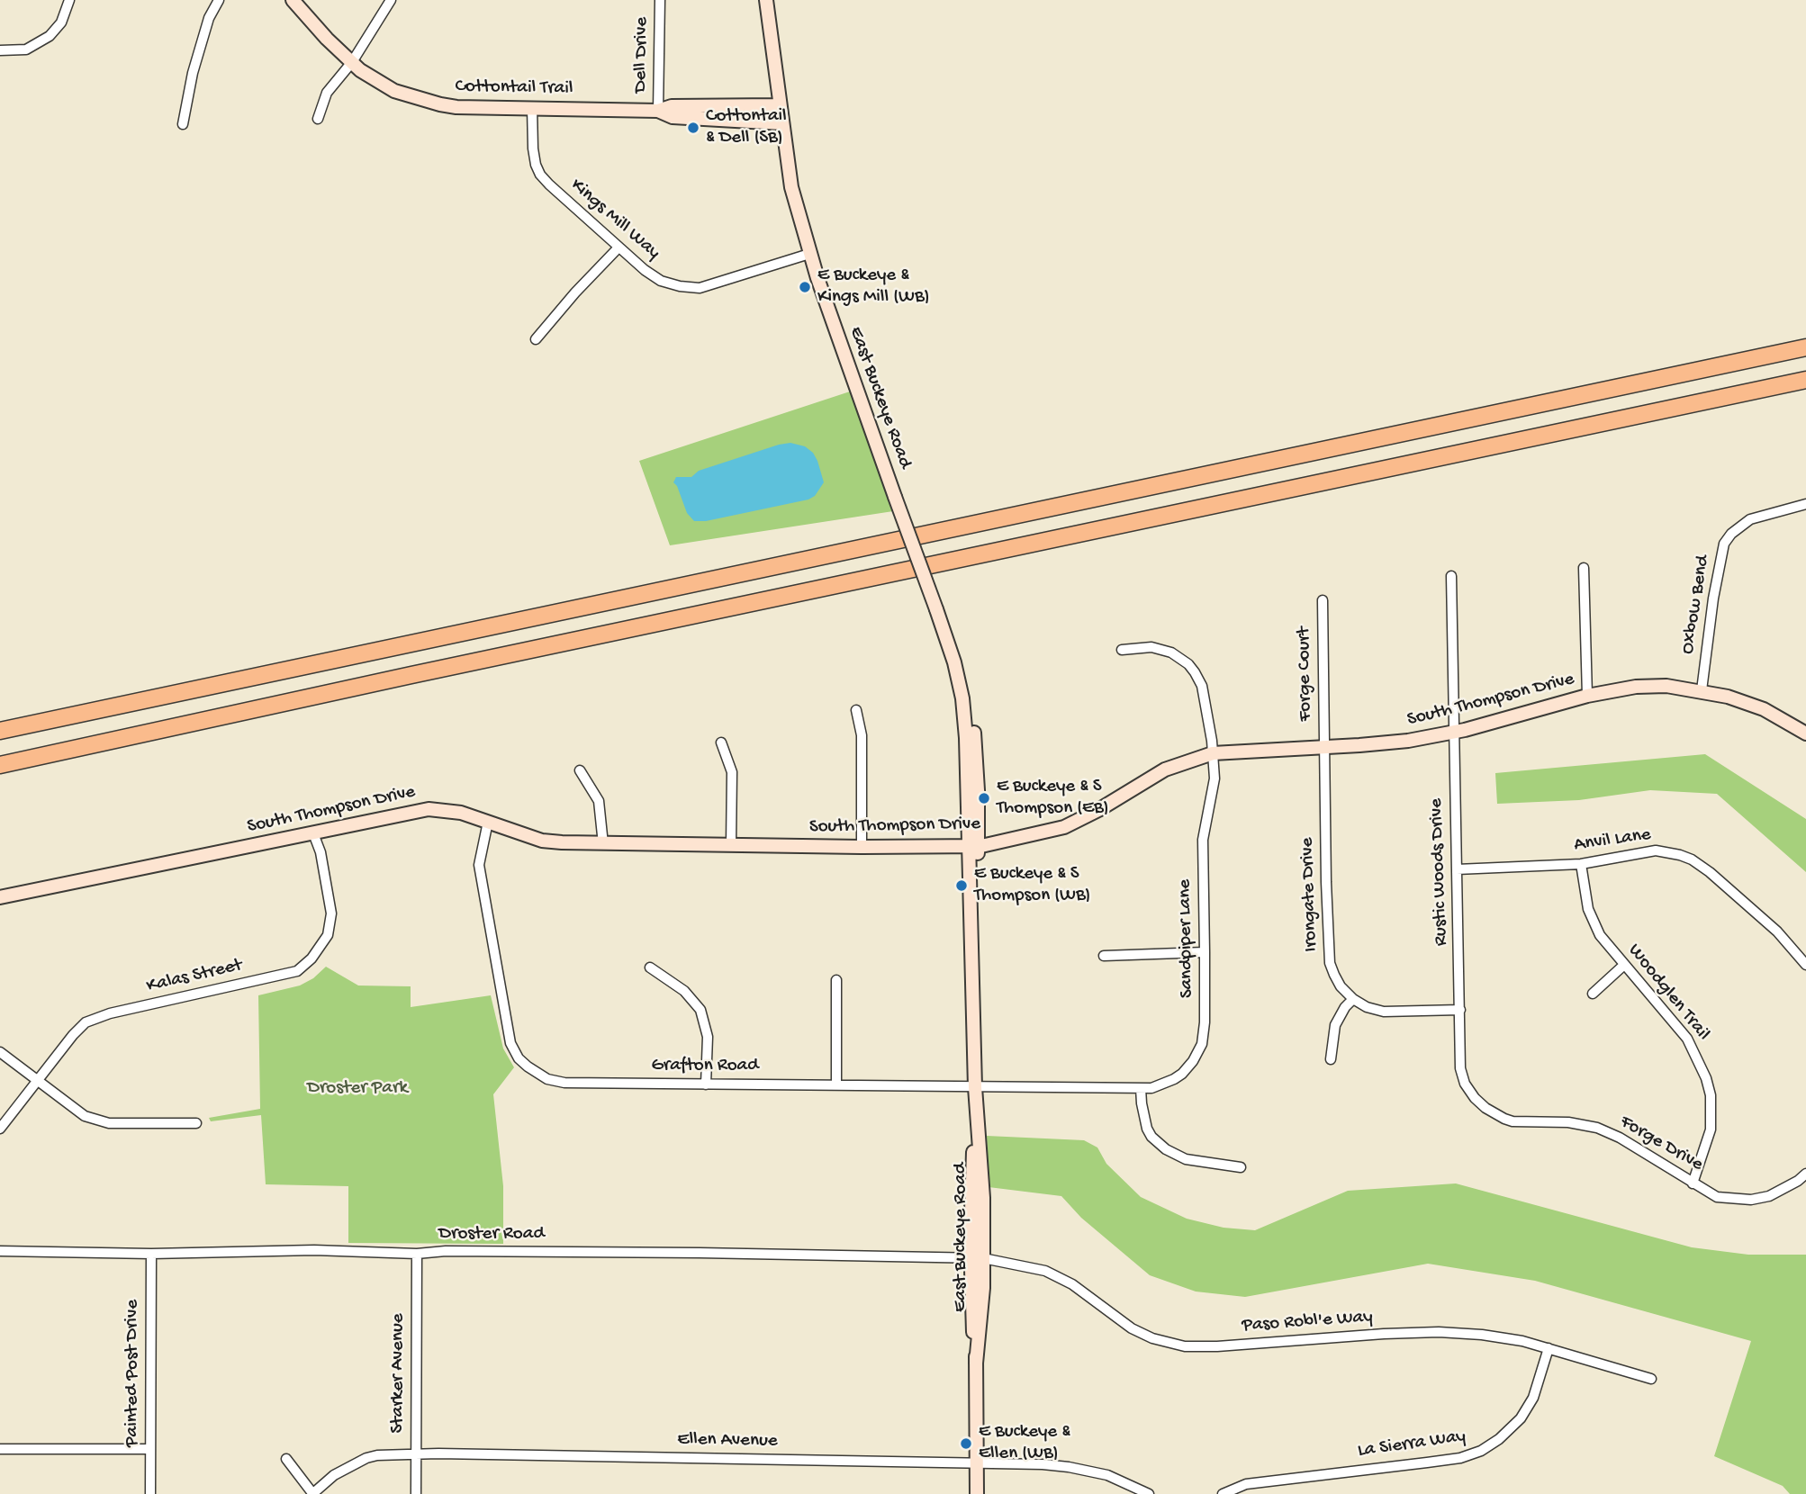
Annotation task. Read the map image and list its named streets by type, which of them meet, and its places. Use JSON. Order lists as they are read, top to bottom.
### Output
{
  "streets": {
    "street": [
      "Dell Drive",
      "Cottontail Trail",
      "Kings Mill Way",
      "East Buckeye Road",
      "Oxbow Bend",
      "Forge Court",
      "South Thompson Drive",
      "Anvil Lane",
      "Rustic Woods Drive",
      "Irongate Drive",
      "Sandpiper Lane",
      "Kalas Street",
      "Woodglen Trail",
      "Grafton Road",
      "Forge Drive",
      "Droster Road",
      "Paso Robl'e Way",
      "Painted Post Drive",
      "Starker Avenue",
      "Ellen Avenue",
      "La Sierra Way"
    ]
  },
  "crossings": [
    ["Dell Drive", "Cottontail Trail"],
    ["Cottontail Trail", "Kings Mill Way"],
    ["Cottontail Trail", "East Buckeye Road"],
    ["Kings Mill Way", "East Buckeye Road"],
    ["East Buckeye Road", "South Thompson Drive"],
    ["East Buckeye Road", "Grafton Road"],
    ["East Buckeye Road", "Droster Road"],
    ["East Buckeye Road", "Paso Robl'e Way"],
    ["East Buckeye Road", "Ellen Avenue"],
    ["Oxbow Bend", "South Thompson Drive"],
    ["Forge Court", "South Thompson Drive"],
    ["Forge Court", "Irongate Drive"],
    ["South Thompson Drive", "Rustic Woods Drive"],
    ["South Thompson Drive", "Irongate Drive"],
    ["South Thompson Drive", "Sandpiper Lane"],
    ["South Thompson Drive", "Kalas Street"],
    ["South Thompson Drive", "Grafton Road"],
    ["Anvil Lane", "Rustic Woods Drive"],
    ["Anvil Lane", "Woodglen Trail"],
    ["Rustic Woods Drive", "Forge Drive"],
    ["Sandpiper Lane", "Grafton Road"],
    ["Woodglen Trail", "Forge Drive"],
    ["Droster Road", "Paso Robl'e Way"],
    ["Droster Road", "Painted Post Drive"],
    ["Droster Road", "Starker Avenue"],
    ["Paso Robl'e Way", "La Sierra Way"],
    ["Starker Avenue", "Ellen Avenue"]
  ],
  "parks": ["Droster Park"],
  "places": [
    "Cottontail & Dell (SB)",
    "E Buckeye & Kings Mill (WB)",
    "E Buckeye & S Thompson (EB)",
    "E Buckeye & S Thompson (WB)",
    "E Buckeye & Ellen (WB)"
  ]
}
